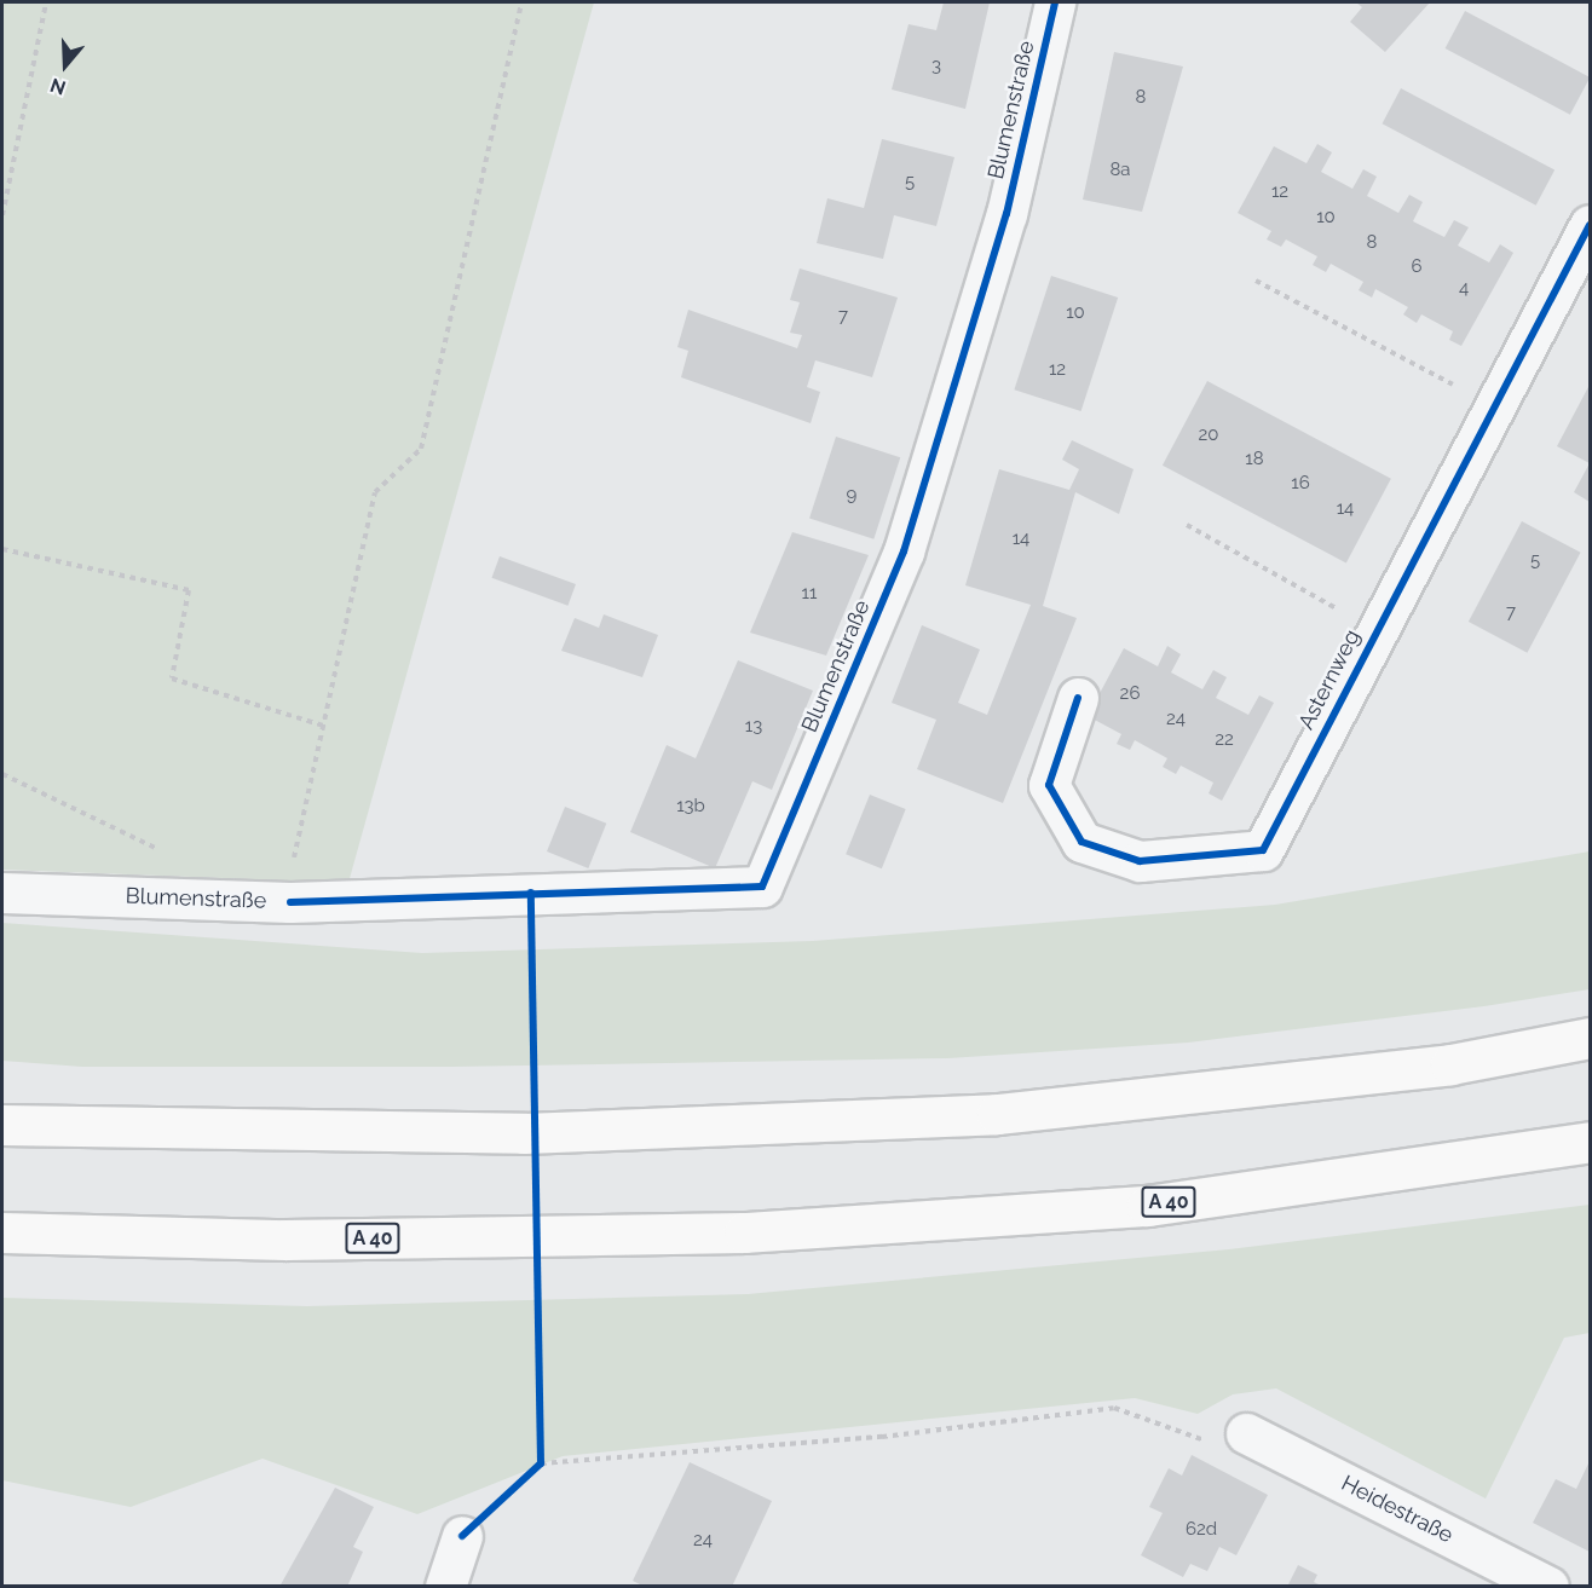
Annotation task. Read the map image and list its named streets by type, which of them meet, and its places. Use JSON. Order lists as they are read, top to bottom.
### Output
{
  "streets": {
    "highway": ["A 40"],
    "street": ["Blumenstraße", "Asternweg", "Heidestraße"]
  },
  "house_numbers": [
    "3",
    "8",
    "8a",
    "5",
    "12",
    "10",
    "8",
    "6",
    "4",
    "10",
    "7",
    "12",
    "20",
    "18",
    "16",
    "9",
    "14",
    "14",
    "5",
    "11",
    "7",
    "26",
    "24",
    "13",
    "22",
    "13b",
    "62d",
    "24"
  ],
  "north": "bottom"
}
